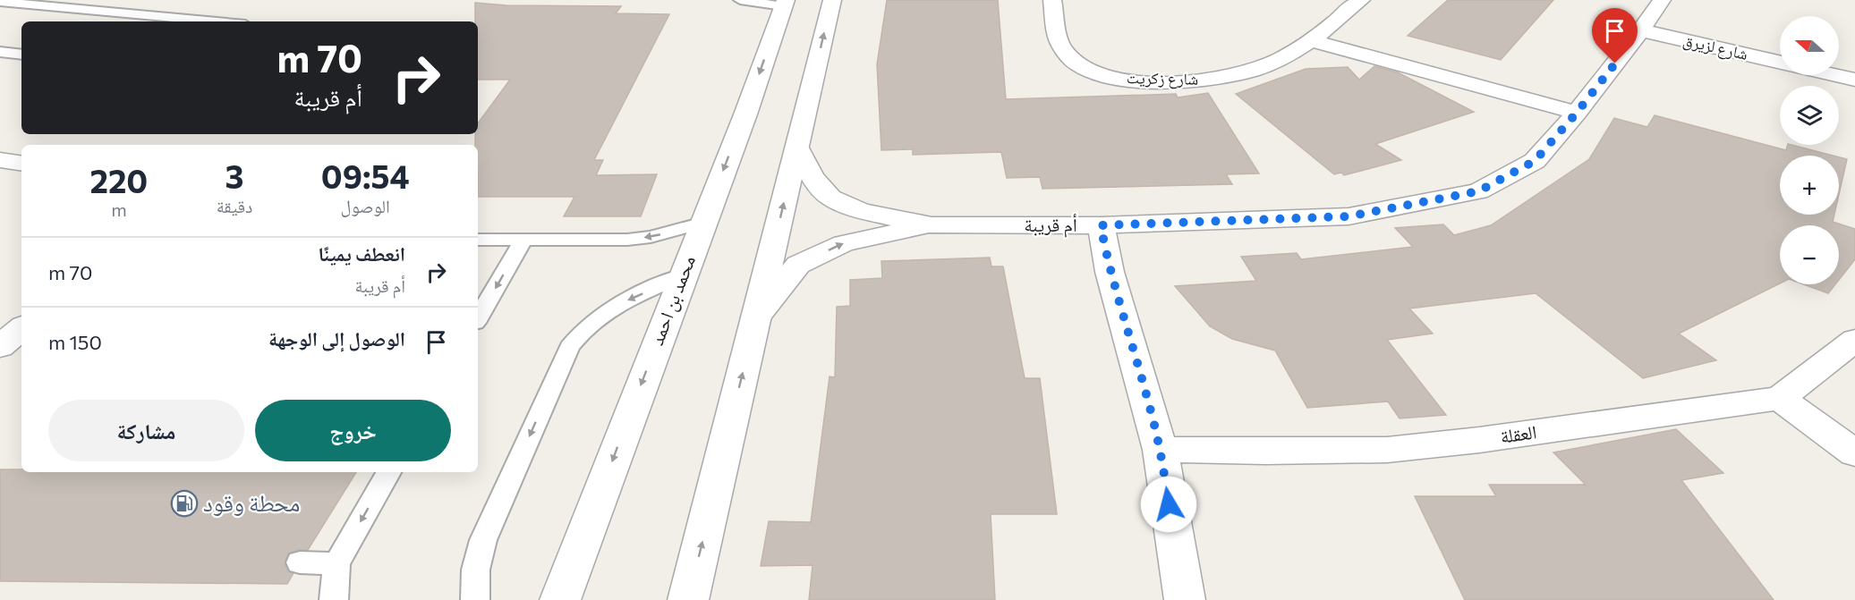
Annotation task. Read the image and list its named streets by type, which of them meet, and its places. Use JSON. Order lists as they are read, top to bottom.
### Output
{
  "streets": {
    "street": [
      "شارع لزيرق",
      "شارع زكريت",
      "أم قريبة",
      "محمد بن احمد",
      "العقلة"
    ]
  },
  "crossings": [
    ["شارع لزيرق", "أم قريبة"]
  ],
  "places": {
    "fuel station": ["محطة وقود"]
  },
  "north": "left",
  "page": {
    "map_buttons": ["+", "−"],
    "turn": ["70 m", "أم قريبة"],
    "eta": [
      "09:54",
      "الوصول",
      "3",
      "دقيقة",
      "220",
      "m"
    ],
    "list": [
      {
        "name": "انعطف يمينًا",
        "note": "أم قريبة",
        "value": "70 m"
      },
      {
        "name": "الوصول إلى الوجهة",
        "value": "150 m"
      }
    ],
    "buttons": ["خروج", "مشاركة"]
  }
}
